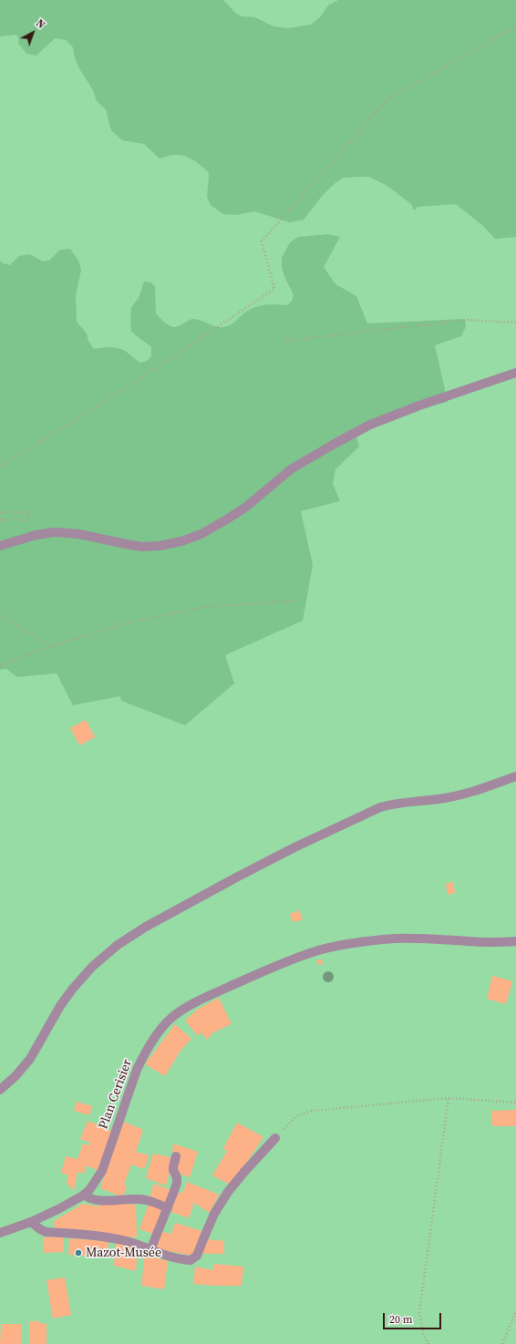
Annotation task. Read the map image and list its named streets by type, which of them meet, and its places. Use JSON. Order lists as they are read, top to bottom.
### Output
{
  "streets": {
    "street": ["Plan Cerisier"]
  },
  "places": ["Mazot-Musée"],
  "scale_bar": "20 m",
  "north": "top right"
}
